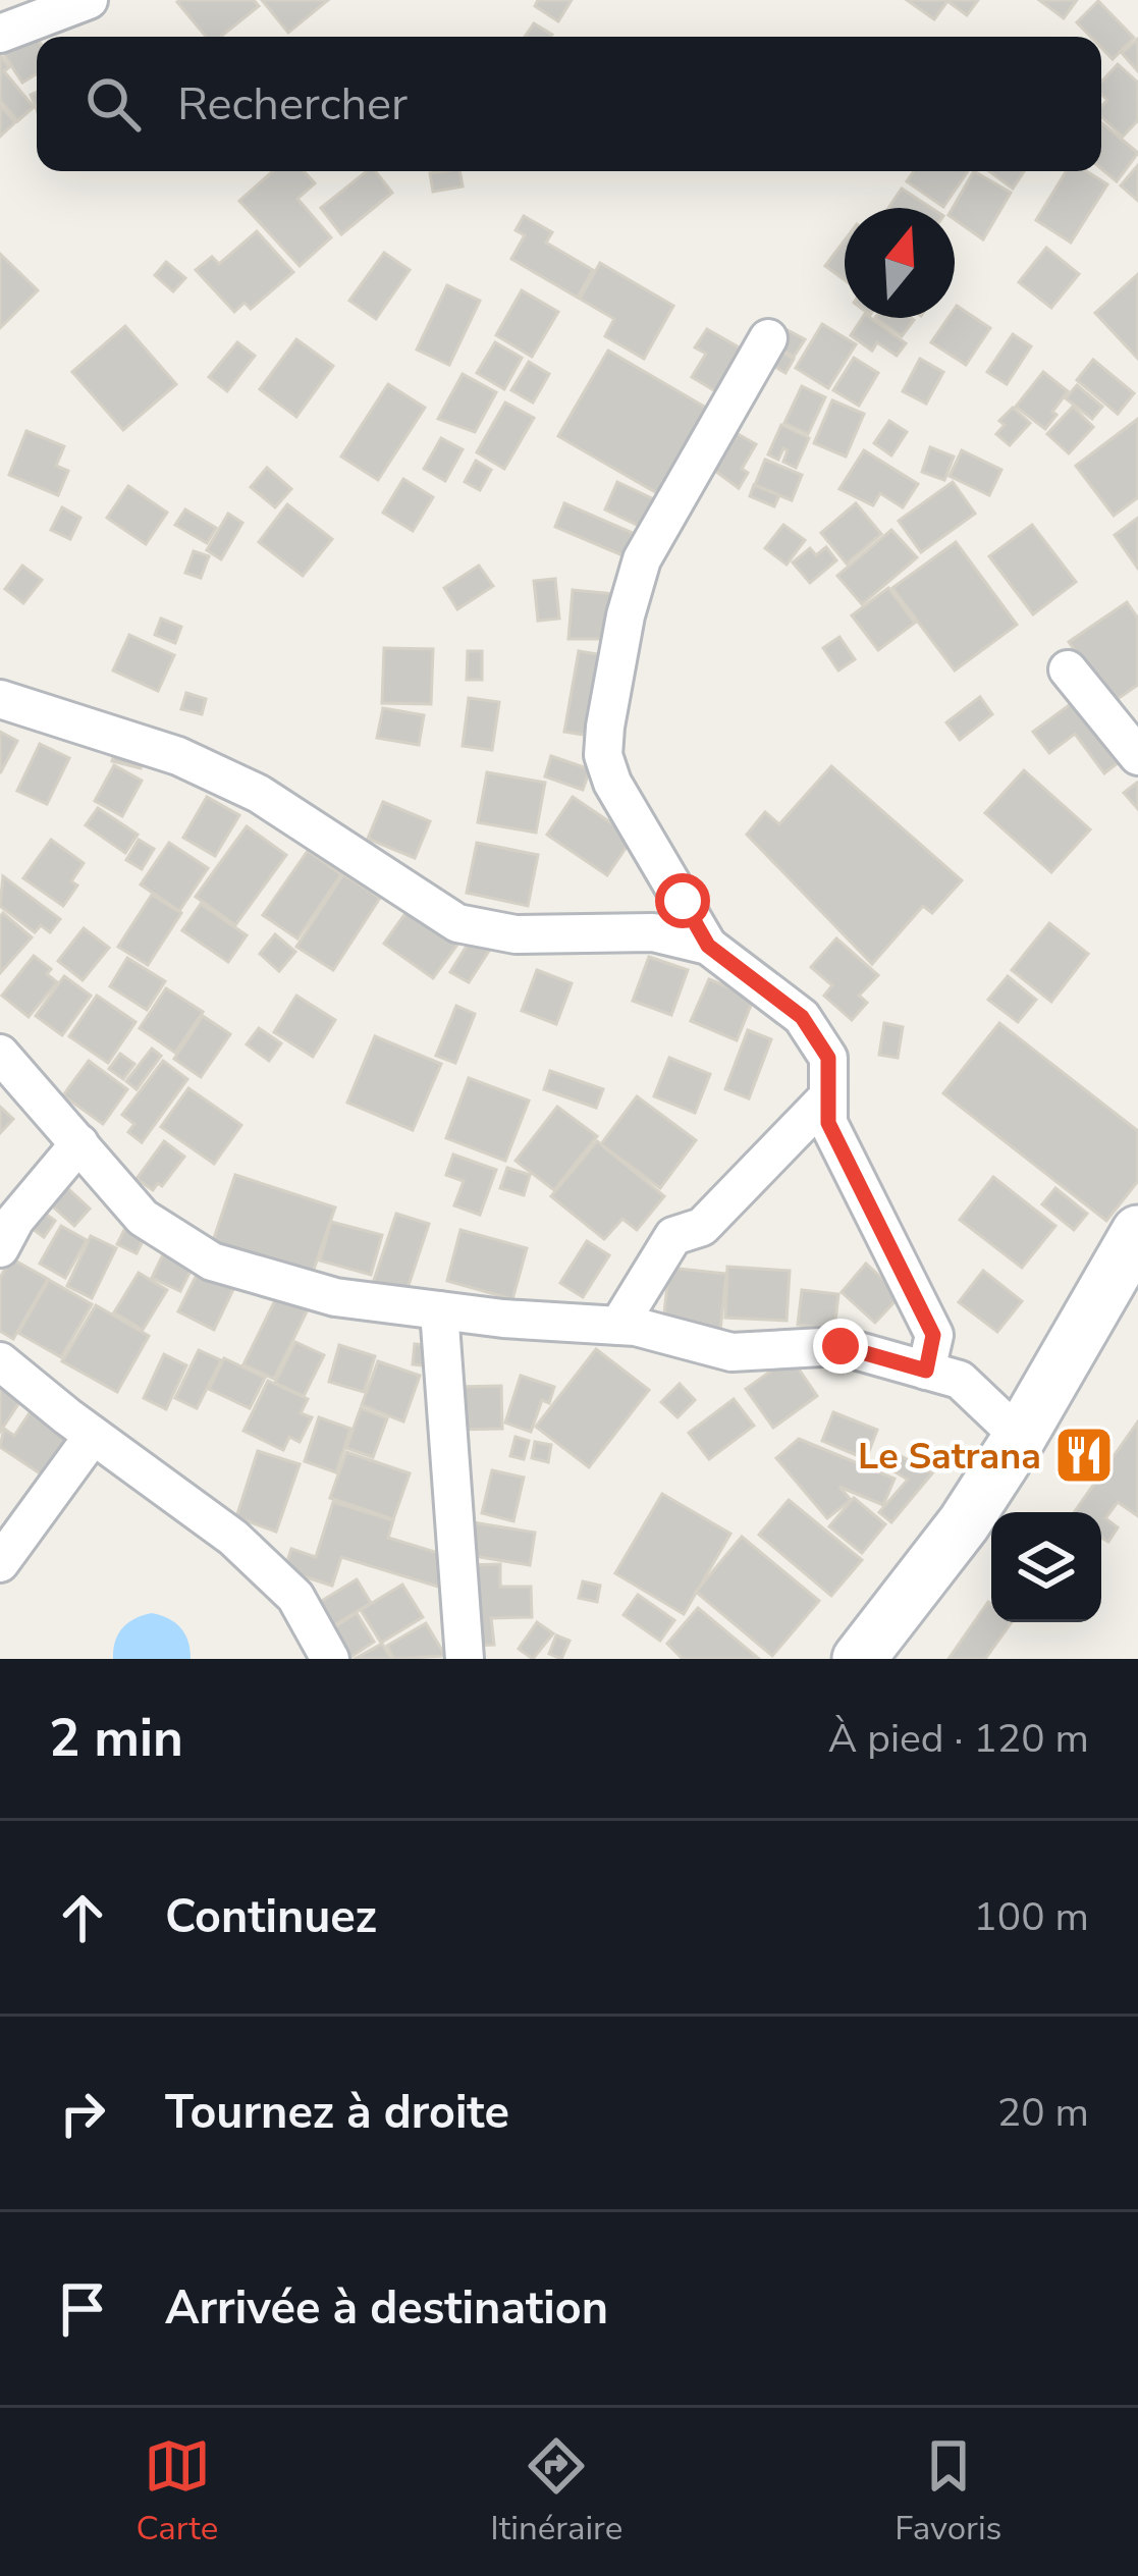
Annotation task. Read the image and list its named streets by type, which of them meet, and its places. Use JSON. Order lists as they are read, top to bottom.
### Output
{
  "places": {
    "restaurant": ["Le Satrana"]
  },
  "north": "top",
  "page": {
    "search": "Rechercher",
    "heading": ["2 min", "À pied · 120 m"],
    "list": [
      ["Continuez", "100 m"],
      ["Tournez à droite", "20 m"],
      "Arrivée à destination"
    ],
    "nav": ["Carte", "Itinéraire", "Favoris"]
  }
}
